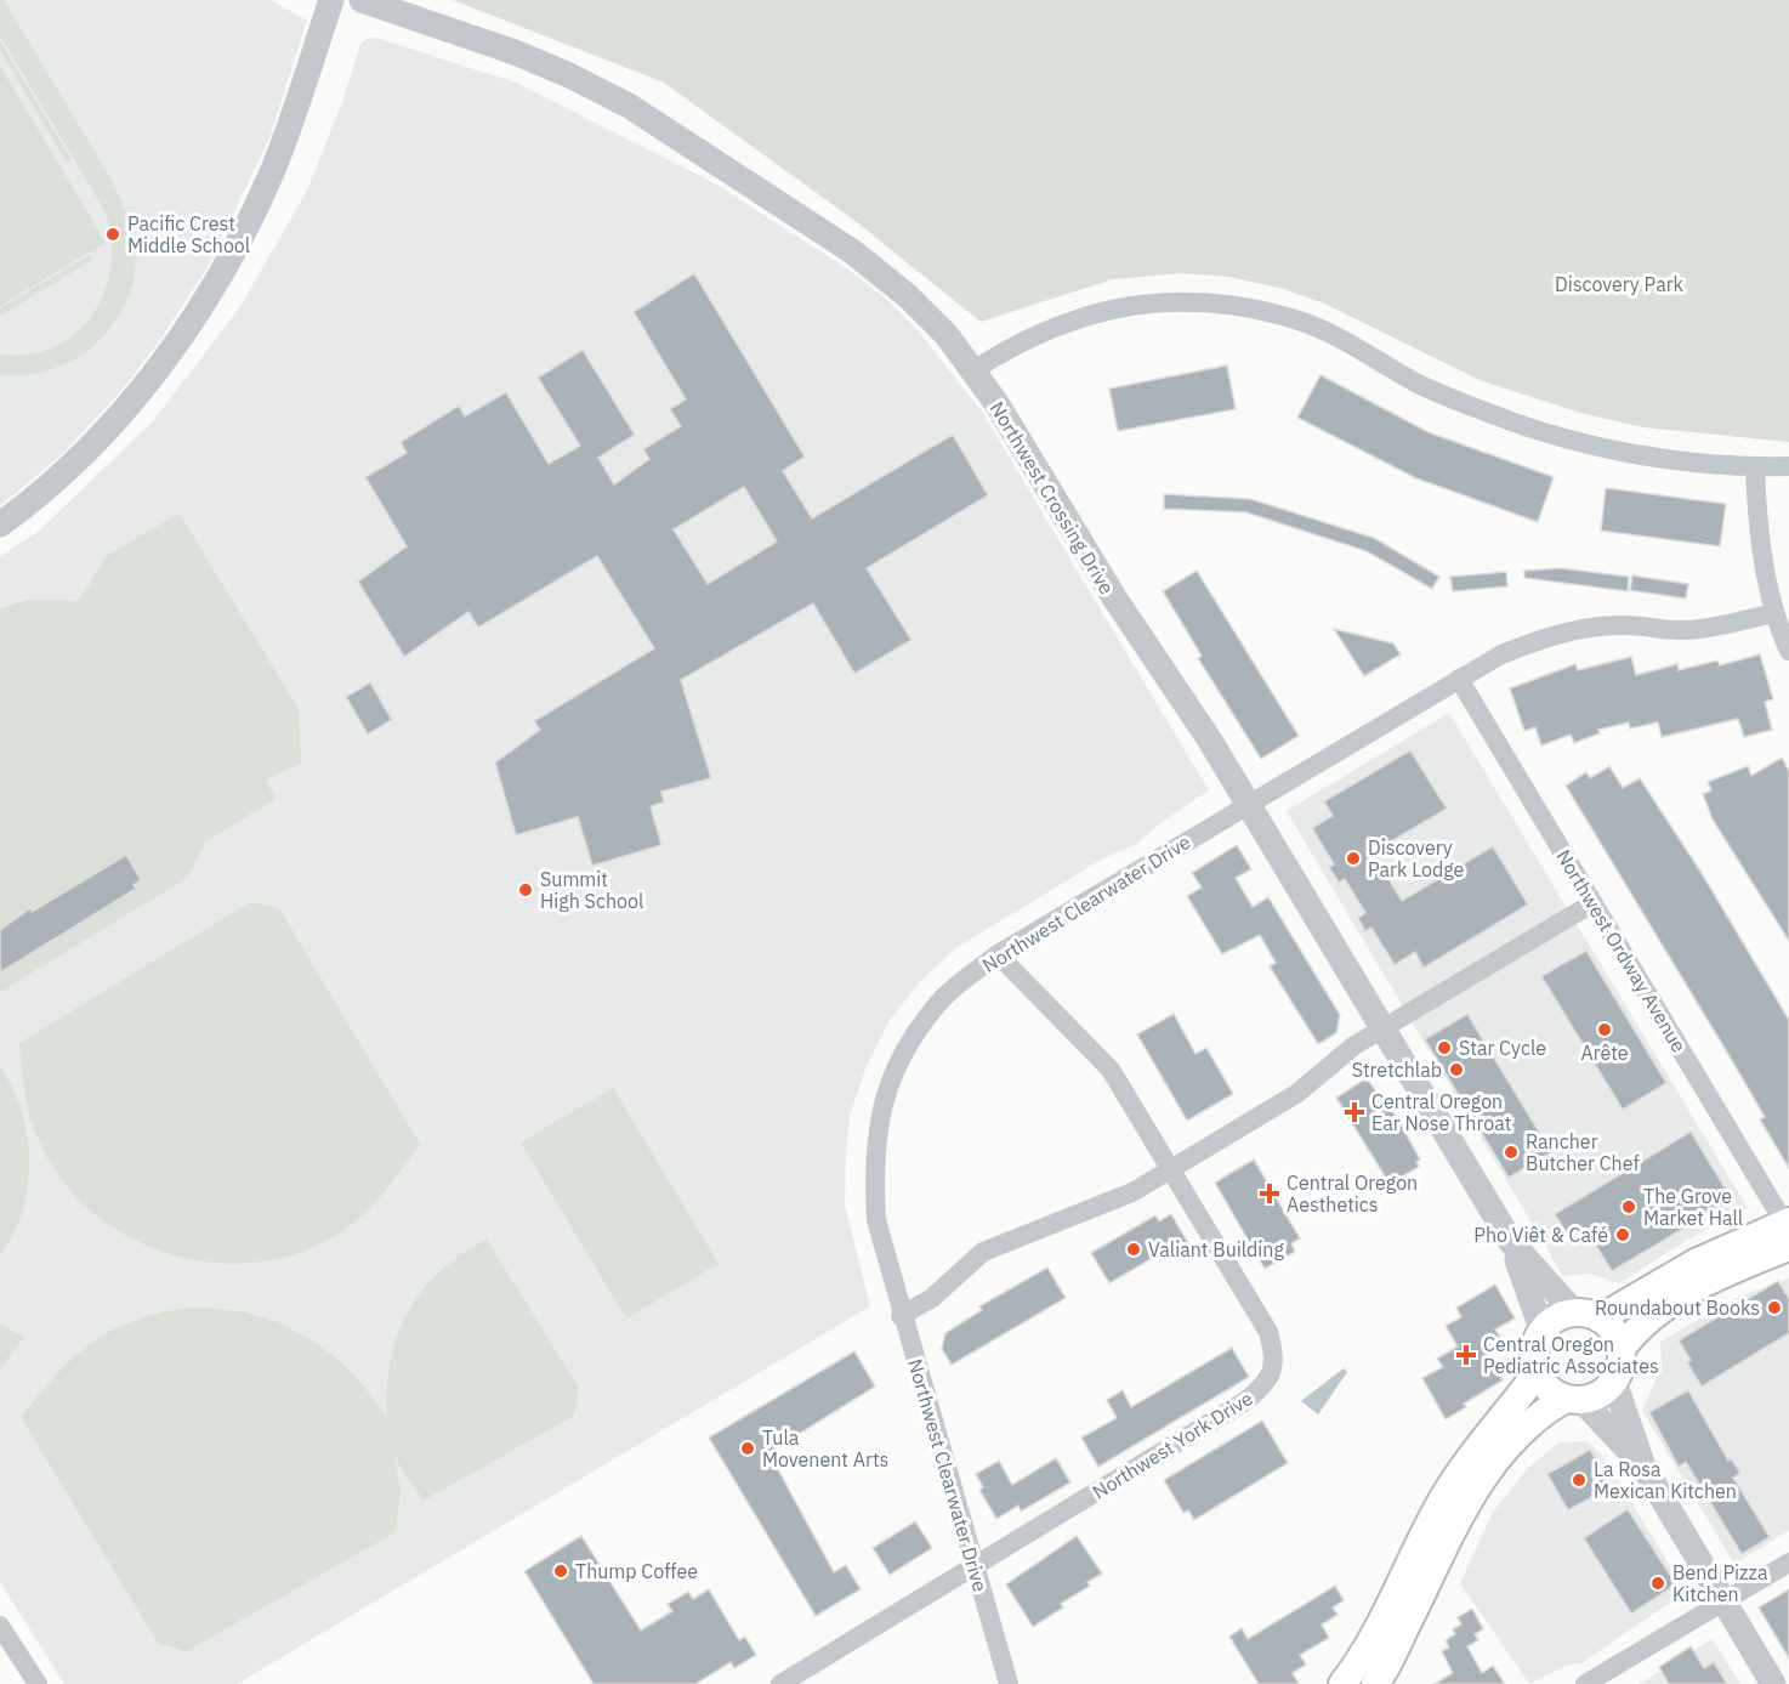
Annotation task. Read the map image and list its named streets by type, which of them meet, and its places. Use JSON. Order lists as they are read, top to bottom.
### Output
{
  "streets": {
    "street": [
      "Northwest Crossing Drive",
      "Northwest Clearwater Drive",
      "Northwest Ordway Avenue",
      "Northwest York Drive"
    ]
  },
  "crossings": [
    ["Northwest Crossing Drive", "Northwest Clearwater Drive"],
    ["Northwest Clearwater Drive", "Northwest Ordway Avenue"],
    ["Northwest Clearwater Drive", "Northwest York Drive"]
  ],
  "parks": ["Discovery Park"],
  "places": {
    "other": [
      "Pacific Crest Middle School",
      "Discovery Park Lodge",
      "Summit High School",
      "Arête",
      "Star Cycle",
      "Stretchlab",
      "Rancher Butcher Chef",
      "The Grove Market Hall",
      "Pho Viêt & Café",
      "Valiant Building",
      "Roundabout Books",
      "Tula Movenent Arts",
      "La Rosa Mexican Kitchen",
      "Thump Coffee",
      "Bend Pizza Kitchen"
    ],
    "health": ["Central Oregon Ear Nose Throat", "Central Oregon Aesthetics", "Central Oregon Pediatric Associates"]
  }
}
